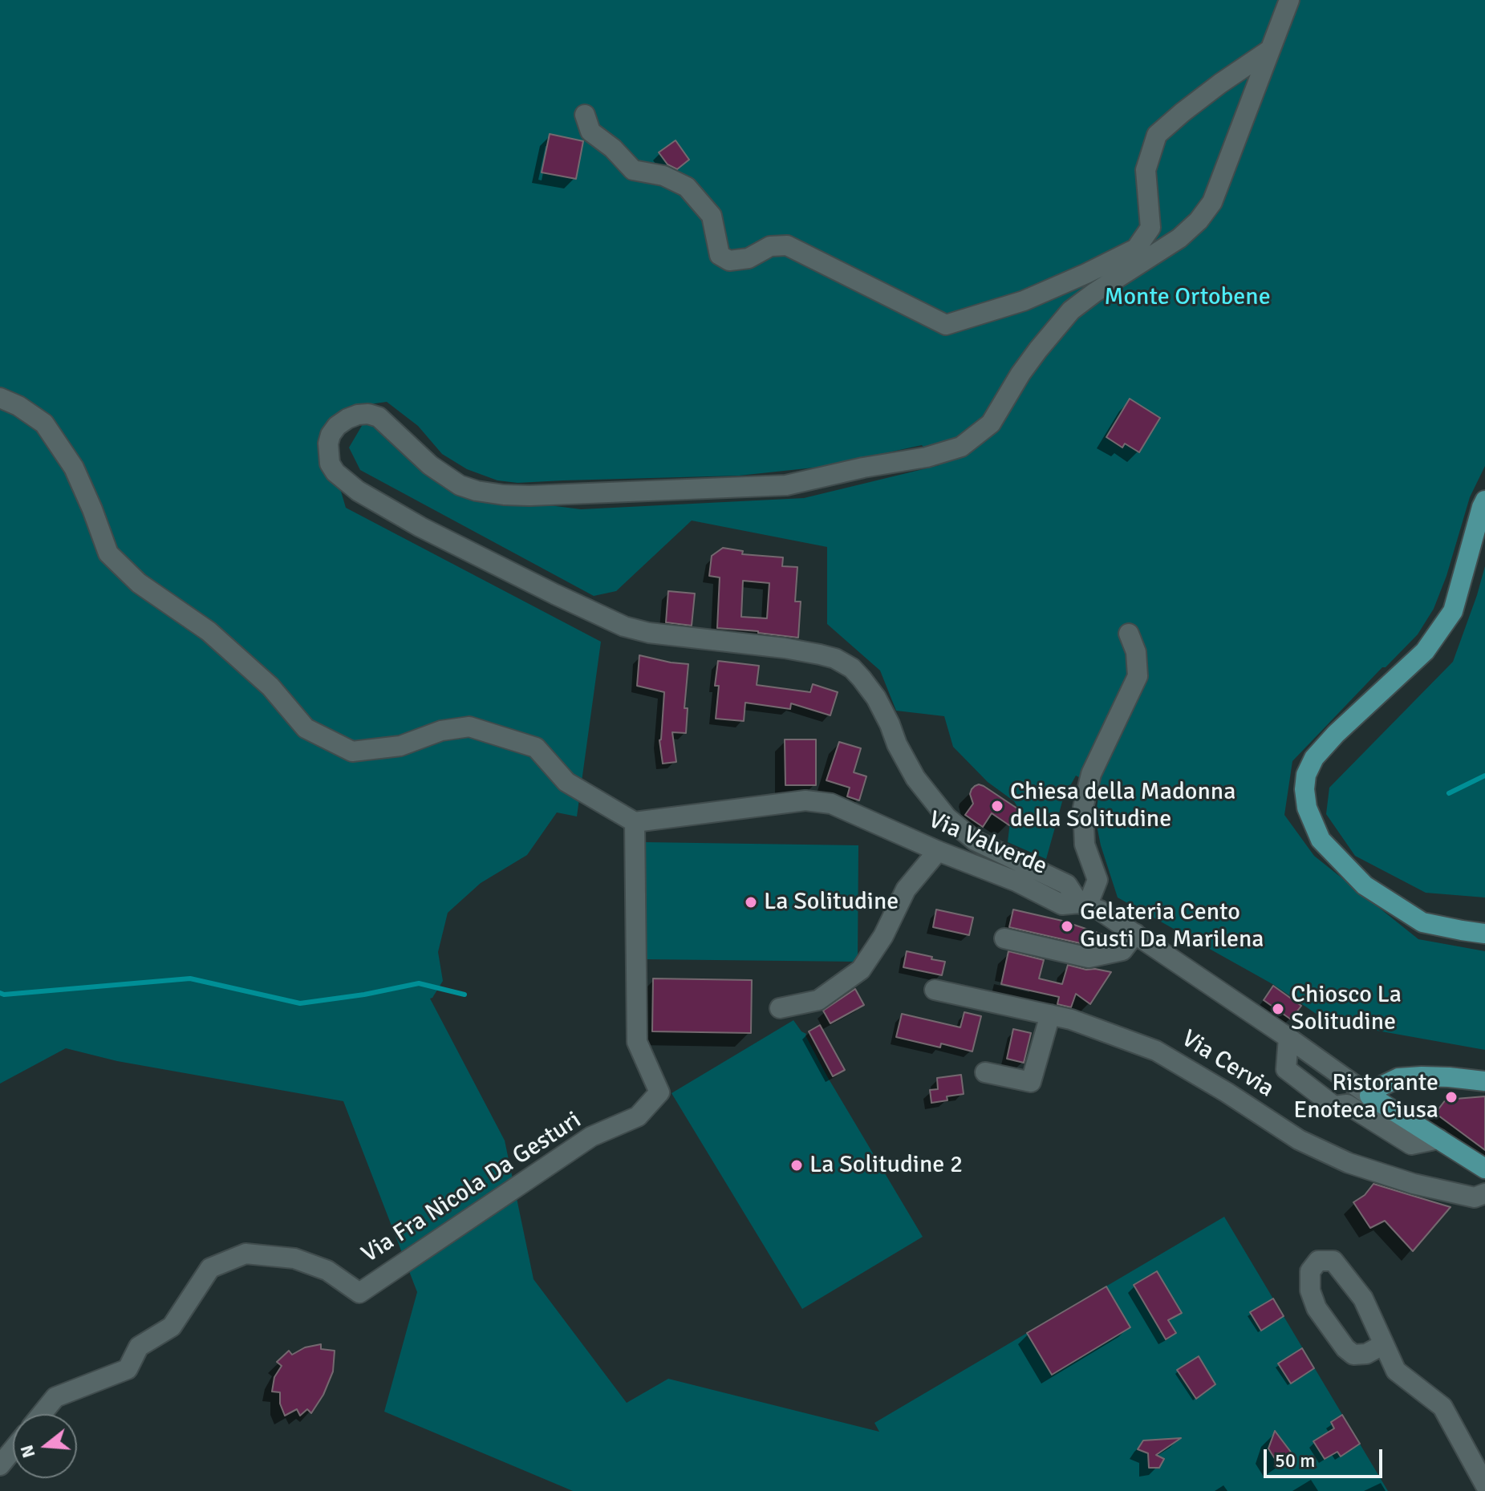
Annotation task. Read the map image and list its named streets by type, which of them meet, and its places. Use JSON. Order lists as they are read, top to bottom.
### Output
{
  "streets": {
    "street": ["Via Valverde", "Via Cervia", "Via Fra Nicola Da Gesturi"]
  },
  "crossings": [
    ["Via Valverde", "Via Fra Nicola Da Gesturi"]
  ],
  "parks": ["Monte Ortobene"],
  "places": [
    "Chiesa della Madonna della Solitudine",
    "La Solitudine",
    "Gelateria Cento Gusti Da Marilena",
    "Chiosco La Solitudine",
    "Ristorante Enoteca Ciusa",
    "La Solitudine 2"
  ],
  "scale_bar": "50 m",
  "north": "left"
}
